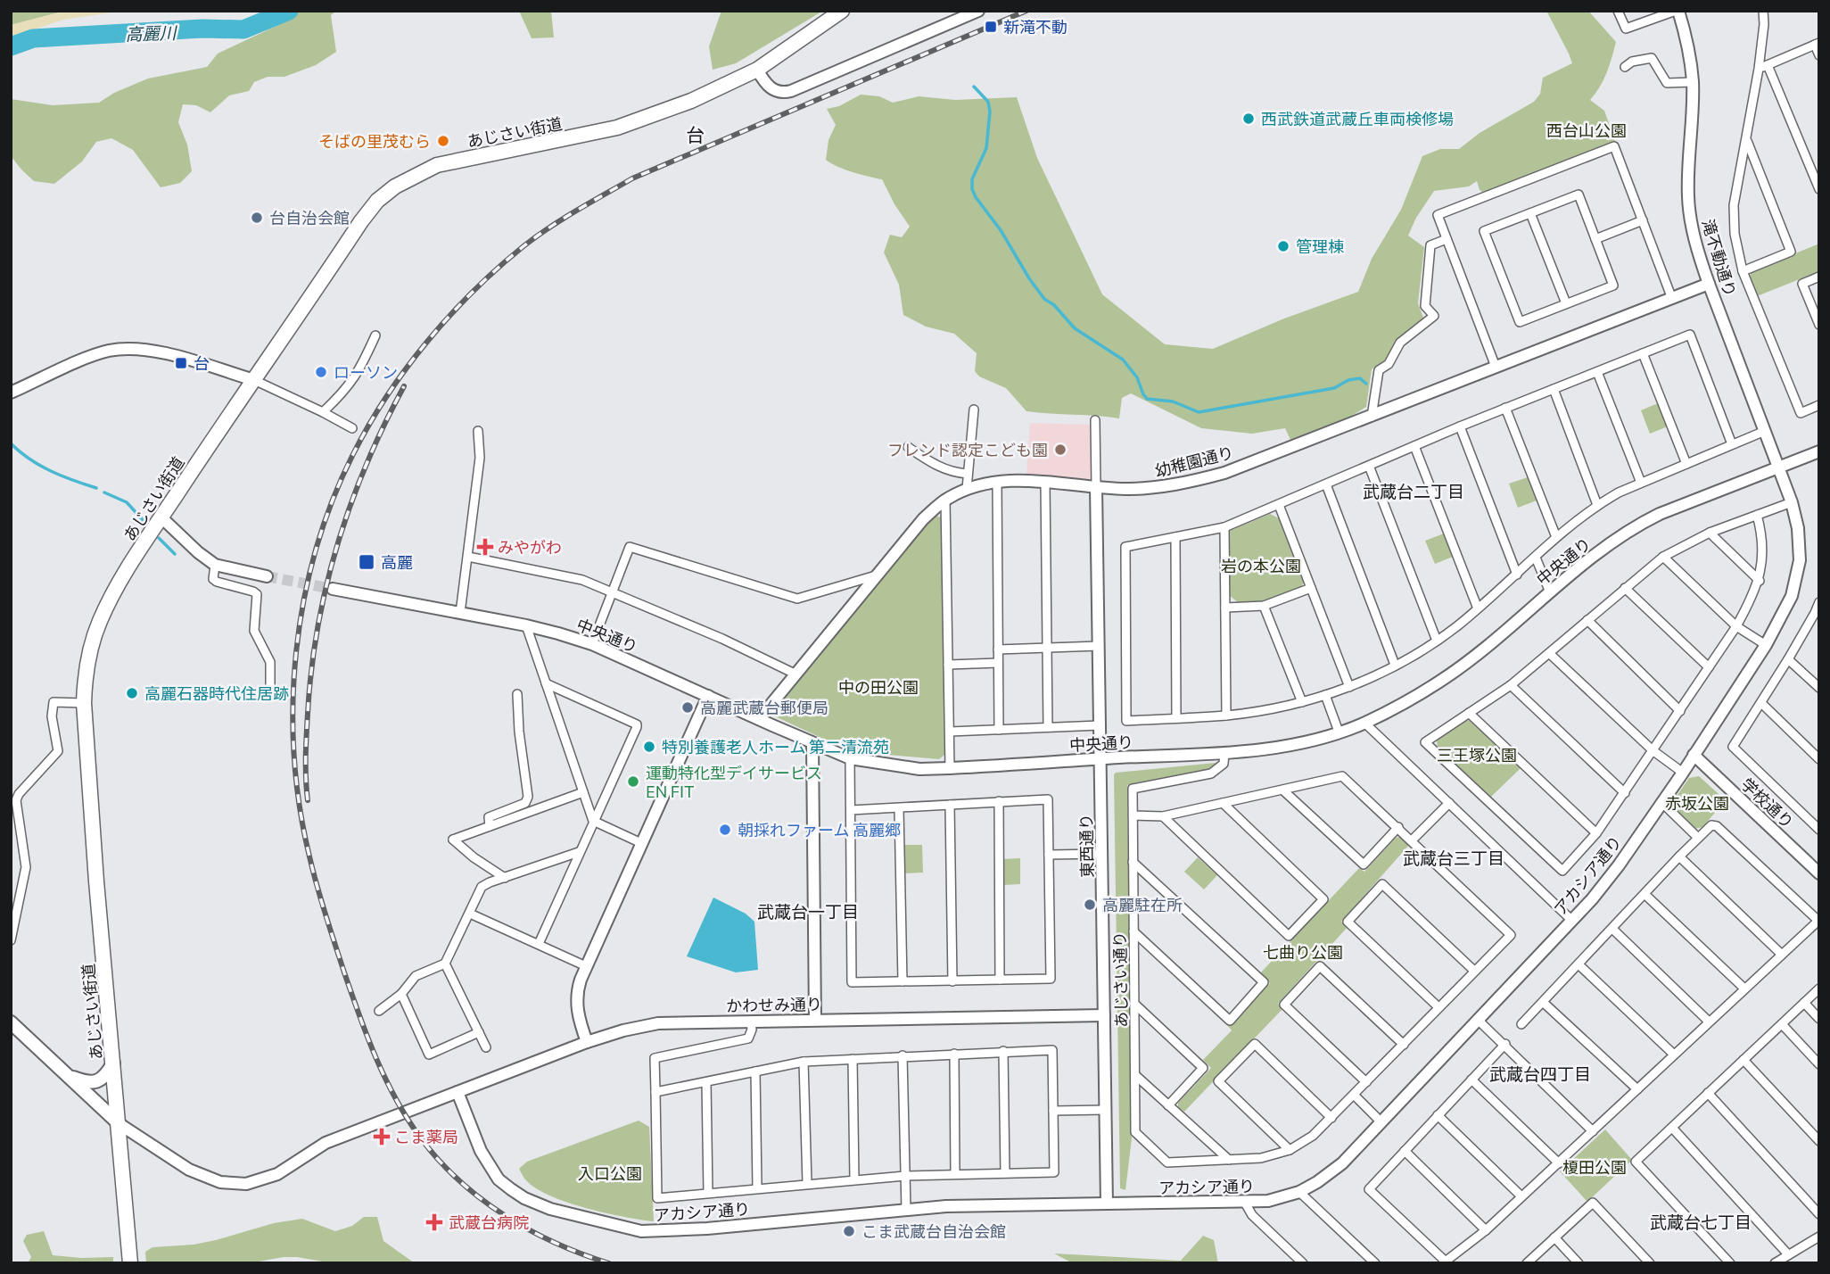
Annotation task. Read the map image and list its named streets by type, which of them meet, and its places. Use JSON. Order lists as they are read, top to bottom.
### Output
{
  "streets": {
    "highway": ["あじさい街道"],
    "street": [
      "滝不動通り",
      "幼稚園通り",
      "中央通り",
      "学校通り",
      "東西通り",
      "アカシア通り",
      "あじさい通り",
      "かわせみ通り"
    ]
  },
  "crossings": [
    ["あじさい街道", "かわせみ通り"],
    ["滝不動通り", "幼稚園通り"],
    ["滝不動通り", "中央通り"],
    ["滝不動通り", "アカシア通り"],
    ["幼稚園通り", "中央通り"],
    ["幼稚園通り", "東西通り"],
    ["中央通り", "東西通り"],
    ["中央通り", "アカシア通り"],
    ["中央通り", "あじさい通り"],
    ["学校通り", "アカシア通り"],
    ["東西通り", "アカシア通り"],
    ["東西通り", "かわせみ通り"],
    ["アカシア通り", "かわせみ通り"]
  ],
  "districts": [
    "台",
    "武蔵台二丁目",
    "武蔵台三丁目",
    "武蔵台一丁目",
    "武蔵台四丁目",
    "武蔵台七丁目"
  ],
  "water": ["高麗川"],
  "parks": [
    "西台山公園",
    "岩の本公園",
    "中の田公園",
    "三王塚公園",
    "赤坂公園",
    "七曲り公園",
    "榎田公園",
    "入口公園"
  ],
  "places": {
    "transit": ["新滝不動", "台", "高麗"],
    "other": [
      "西武鉄道武蔵丘車両検修場",
      "そばの里茂むら",
      "台自治会館",
      "管理棟",
      "ローソン",
      "フレンド認定こども園",
      "高麗石器時代住居跡",
      "高麗武蔵台郵便局",
      "特別養護老人ホーム 第二清流苑",
      "運動特化型デイサービス EN FIT",
      "朝採れファーム 高麗郷",
      "高麗駐在所",
      "こま武蔵台自治会館"
    ],
    "health": ["みやがわ", "こま薬局", "武蔵台病院"]
  }
}
